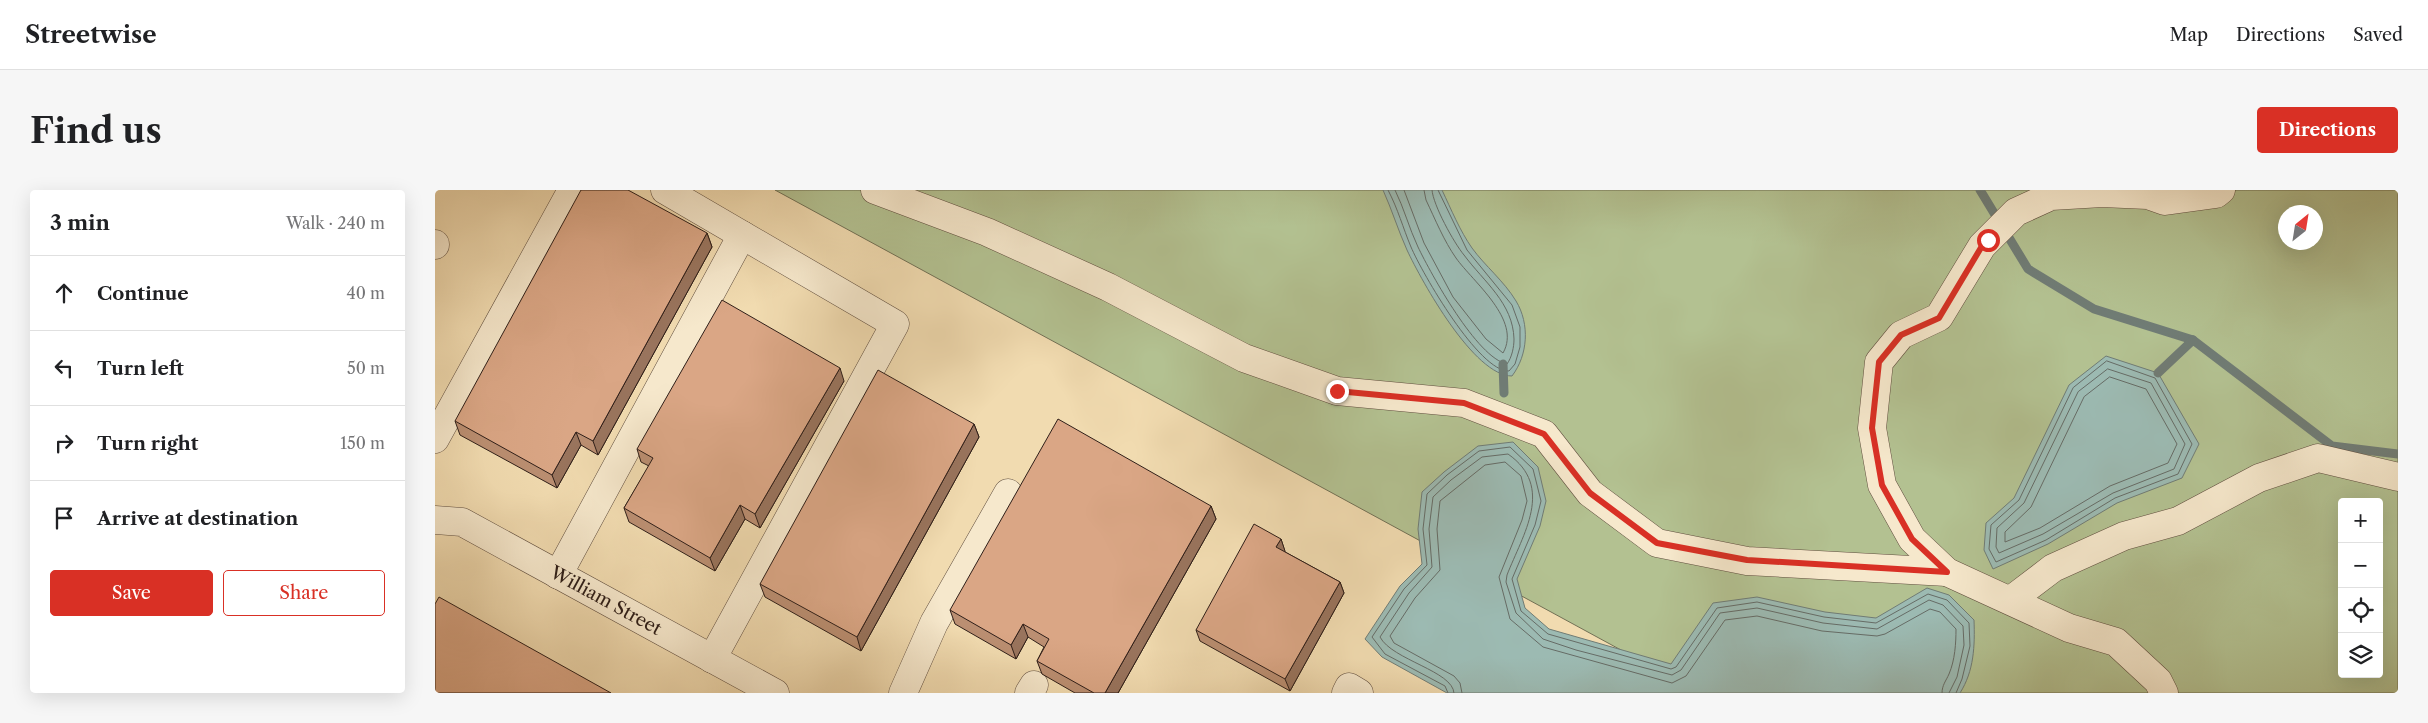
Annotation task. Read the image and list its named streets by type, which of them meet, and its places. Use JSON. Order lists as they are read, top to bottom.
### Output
{
  "streets": {
    "street": ["William Street"]
  },
  "north": "top right",
  "page": {
    "header": "Streetwise",
    "nav": ["Map", "Directions", "Saved"],
    "buttons": [
      "Directions",
      ["Save", "Share"]
    ],
    "title": "Find us",
    "heading": ["3 min", "Walk · 240 m"],
    "list": [
      ["Continue", "40 m"],
      ["Turn left", "50 m"],
      ["Turn right", "150 m"],
      "Arrive at destination"
    ],
    "map_buttons": ["+", "−"]
  }
}
